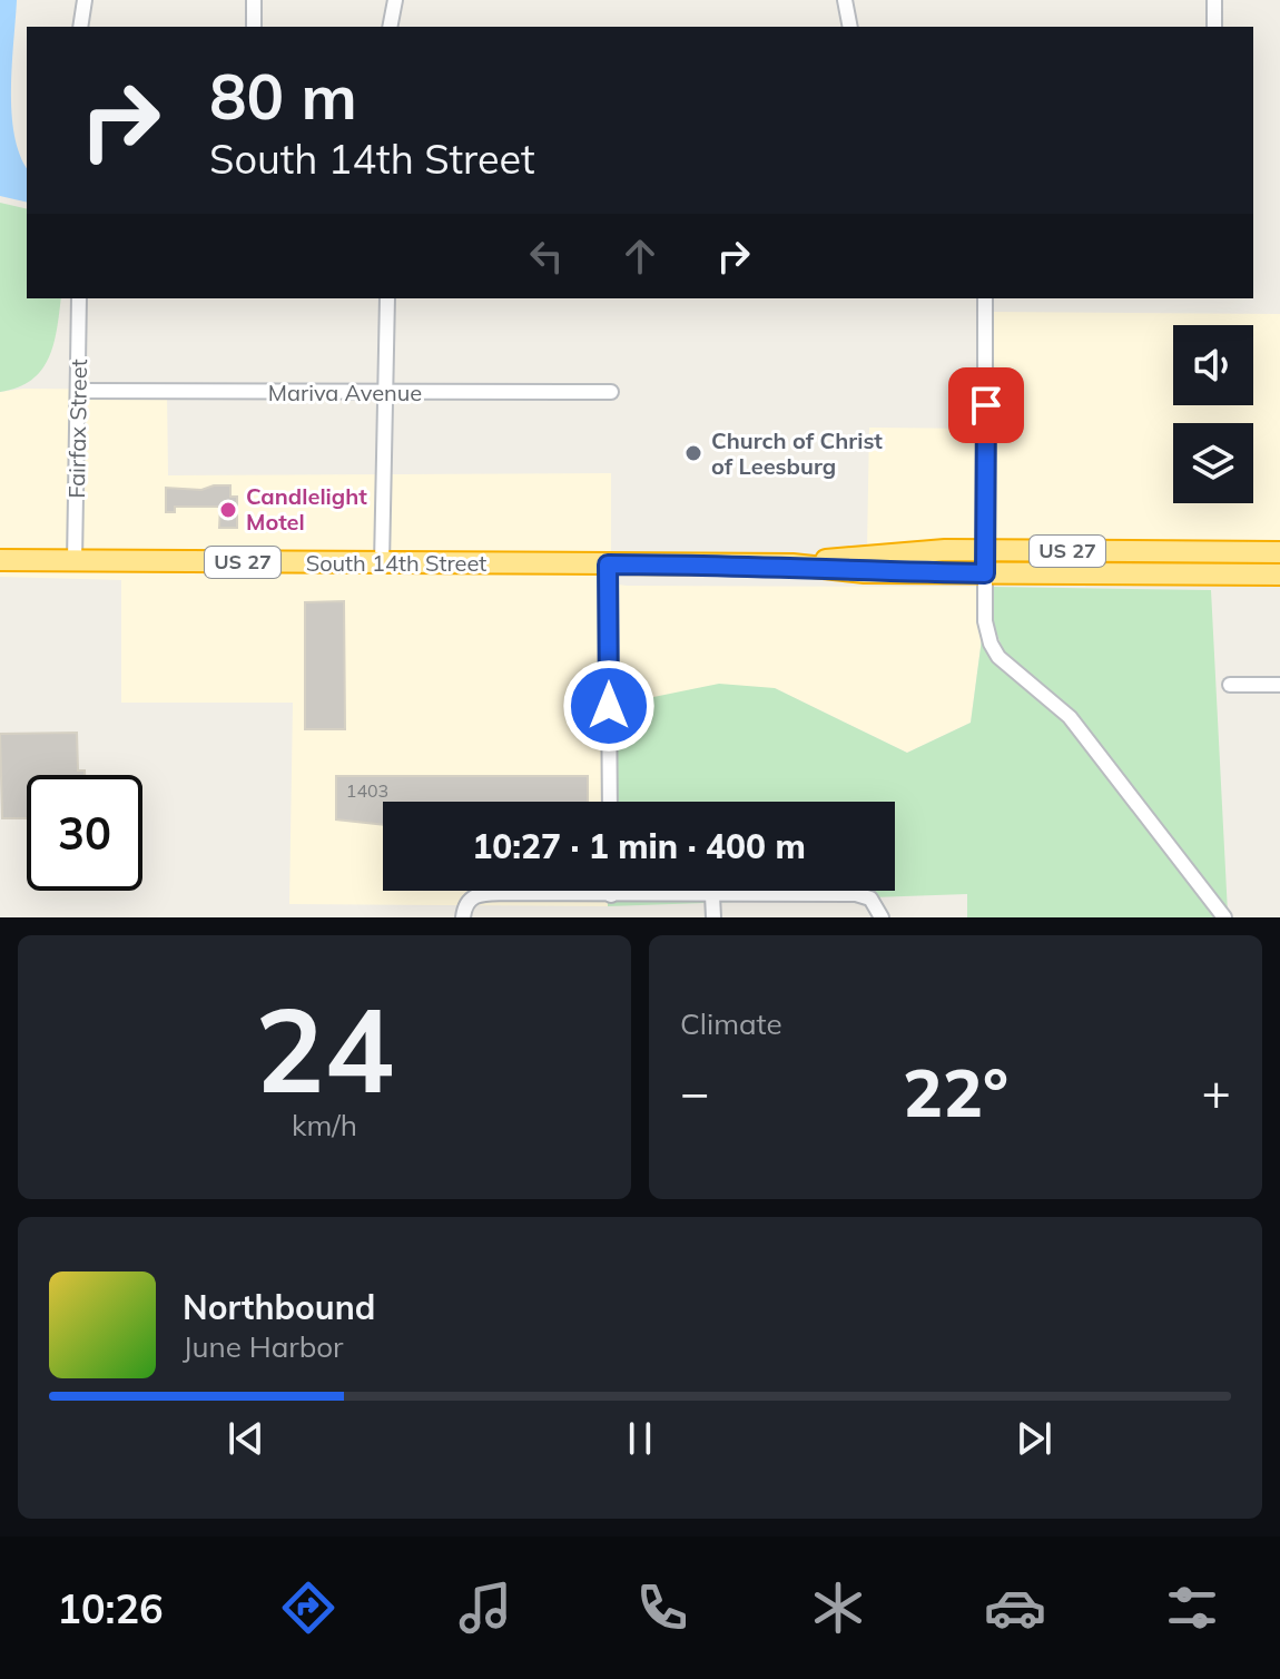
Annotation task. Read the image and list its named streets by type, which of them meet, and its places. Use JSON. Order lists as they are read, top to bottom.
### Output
{
  "streets": {
    "highway": ["US 27", "South 14th Street"],
    "street": ["Mariva Avenue", "Fairfax Street"]
  },
  "crossings": [
    ["Mariva Avenue", "Fairfax Street"],
    ["Fairfax Street", "South 14th Street"]
  ],
  "places": ["Church of Christ of Leesburg", "Candlelight Motel"],
  "house_numbers": ["1403"],
  "page": {
    "turn": ["80 m", "South 14th Street"],
    "limit": "30",
    "trip": "10:27 · 1 min · 400 m",
    "tile": [
      ["24", "km/h"],
      "Climate"
    ],
    "heat": ["−", "22°", "+"],
    "song": ["Northbound", "June Harbor"],
    "tabs": "10:26"
  }
}
